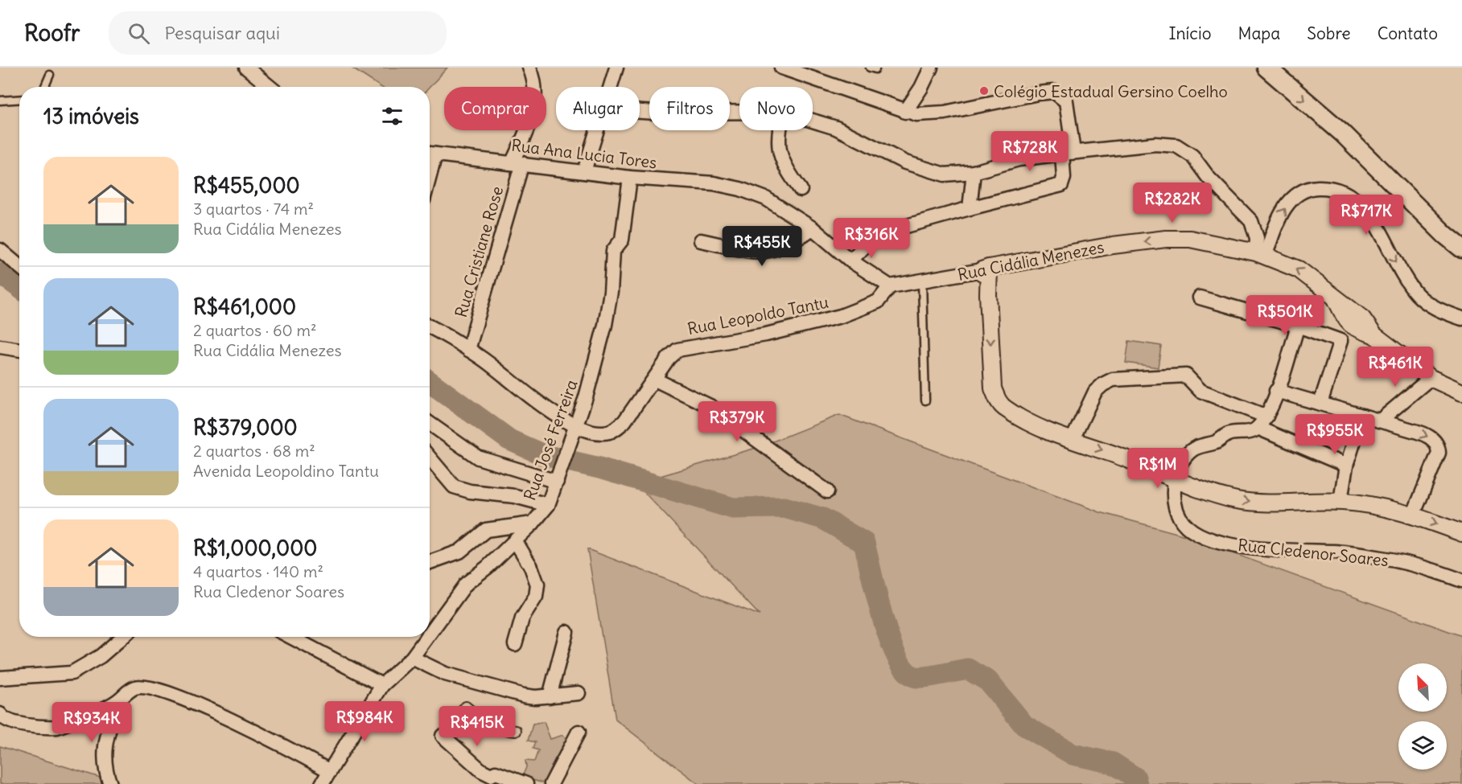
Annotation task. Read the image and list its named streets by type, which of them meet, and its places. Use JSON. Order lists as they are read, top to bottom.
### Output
{
  "streets": {
    "street": [
      "Rua Ana Lucia Tores",
      "Rua Cristiane Rose",
      "Rua Cidália Menezes",
      "Rua Leopoldo Tantu",
      "Rua José Ferreira",
      "Rua Cledenor Soares"
    ]
  },
  "crossings": [
    ["Rua Ana Lucia Tores", "Rua Cristiane Rose"],
    ["Rua Ana Lucia Tores", "Rua José Ferreira"],
    ["Rua Cidália Menezes", "Rua Leopoldo Tantu"],
    ["Rua Leopoldo Tantu", "Rua José Ferreira"]
  ],
  "places": ["Colégio Estadual Gersino Coelho"],
  "north": "top left",
  "page": {
    "header": "Roofr",
    "search": "Pesquisar aqui",
    "nav": [
      "Início",
      "Mapa",
      "Sobre",
      "Contato"
    ],
    "chip": [
      "Comprar",
      "Alugar",
      "Filtros",
      "Novo"
    ],
    "heading": "13 imóveis",
    "price": [
      "R$728K",
      "R$282K",
      "R$717K",
      "R$316K",
      "R$455K",
      "R$501K",
      "R$461K",
      "R$379K",
      "R$955K",
      "R$1M",
      "R$984K",
      "R$934K",
      "R$415K"
    ],
    "list": [
      {
        "name": "R$455,000",
        "note": "3 quartos · 74 m² · Rua Cidália Menezes"
      },
      {
        "name": "R$461,000",
        "note": "2 quartos · 60 m² · Rua Cidália Menezes"
      },
      {
        "name": "R$379,000",
        "note": "2 quartos · 68 m² · Avenida Leopoldino Tantu"
      },
      {
        "name": "R$1,000,000",
        "note": "4 quartos · 140 m² · Rua Cledenor Soares"
      }
    ]
  }
}
